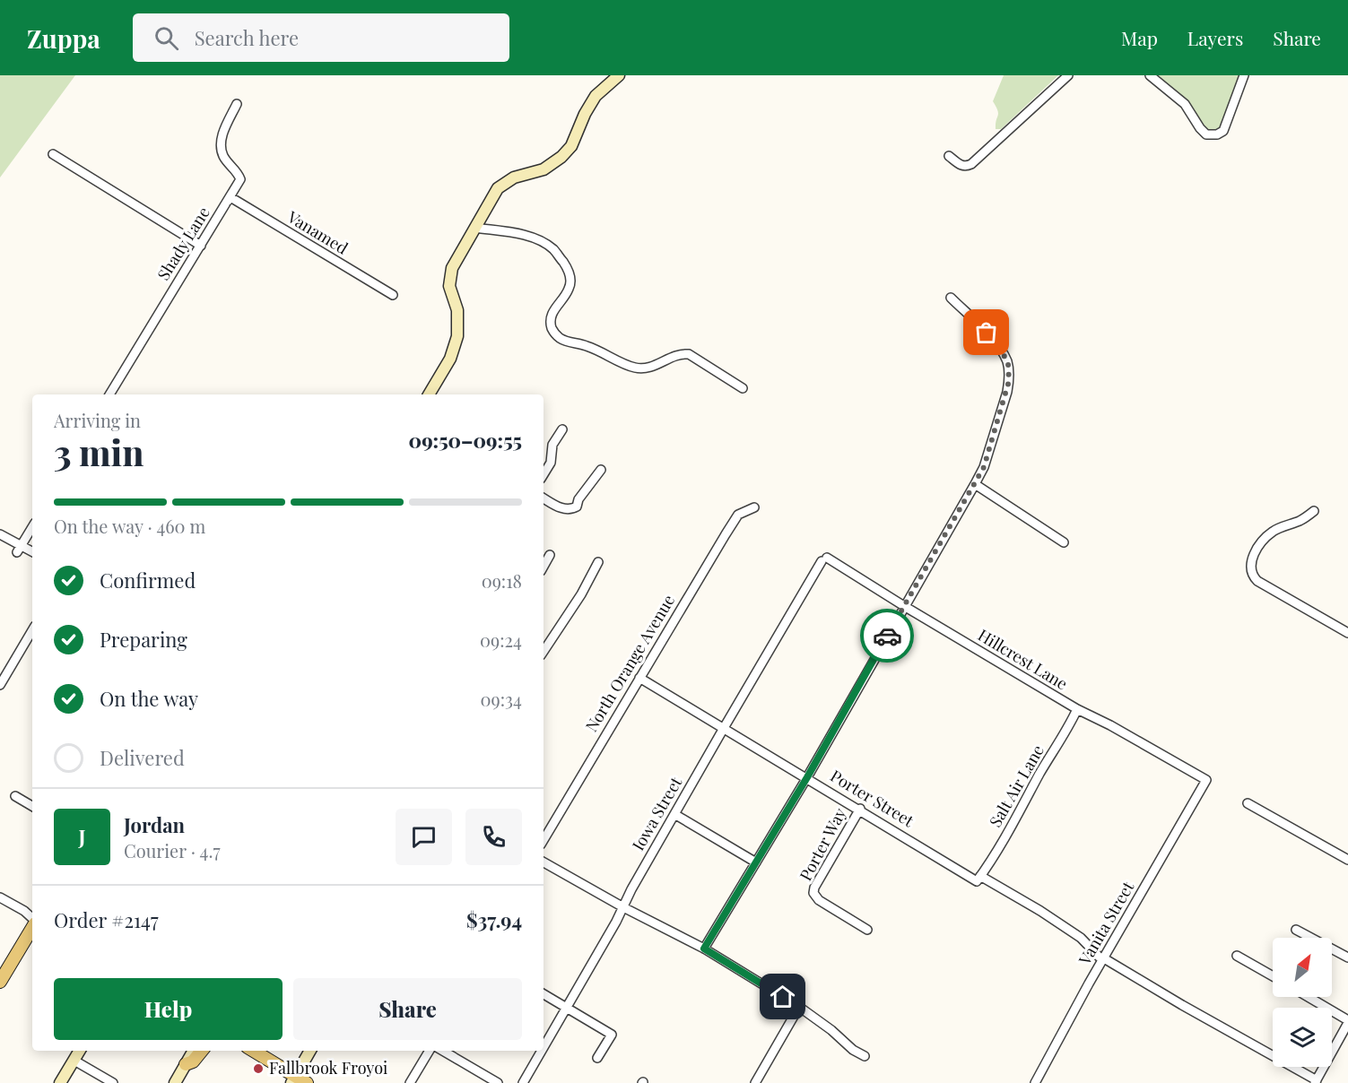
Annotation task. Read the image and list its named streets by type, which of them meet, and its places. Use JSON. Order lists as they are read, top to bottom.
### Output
{
  "streets": {
    "street": [
      "Vanamed",
      "Shady Lane",
      "Hillcrest Lane",
      "North Orange Avenue",
      "Salt Air Lane",
      "Porter Street",
      "Iowa Street",
      "Porter Way",
      "Vanita Street"
    ]
  },
  "crossings": [
    ["Vanamed", "Shady Lane"],
    ["Hillcrest Lane", "Salt Air Lane"],
    ["Hillcrest Lane", "Iowa Street"],
    ["Hillcrest Lane", "Vanita Street"],
    ["North Orange Avenue", "Porter Street"],
    ["Salt Air Lane", "Porter Street"],
    ["Porter Street", "Iowa Street"],
    ["Porter Street", "Porter Way"],
    ["Porter Street", "Vanita Street"]
  ],
  "places": ["Fallbrook Froyoi"],
  "north": "top right",
  "page": {
    "header": "Zuppa",
    "search": "Search here",
    "nav": ["Map", "Layers", "Share"],
    "heading": ["3 min", "Arriving in", "09:50–09:55"],
    "panel": [
      "Jordan",
      "Courier · 4.7",
      "Order #2147",
      "$37.94"
    ],
    "bar": "On the way · 460 m",
    "list": [
      ["Confirmed", "09:18"],
      ["Preparing", "09:24"],
      ["On the way", "09:34"],
      "Delivered"
    ],
    "round": "J",
    "buttons": ["Help", "Share"]
  }
}
